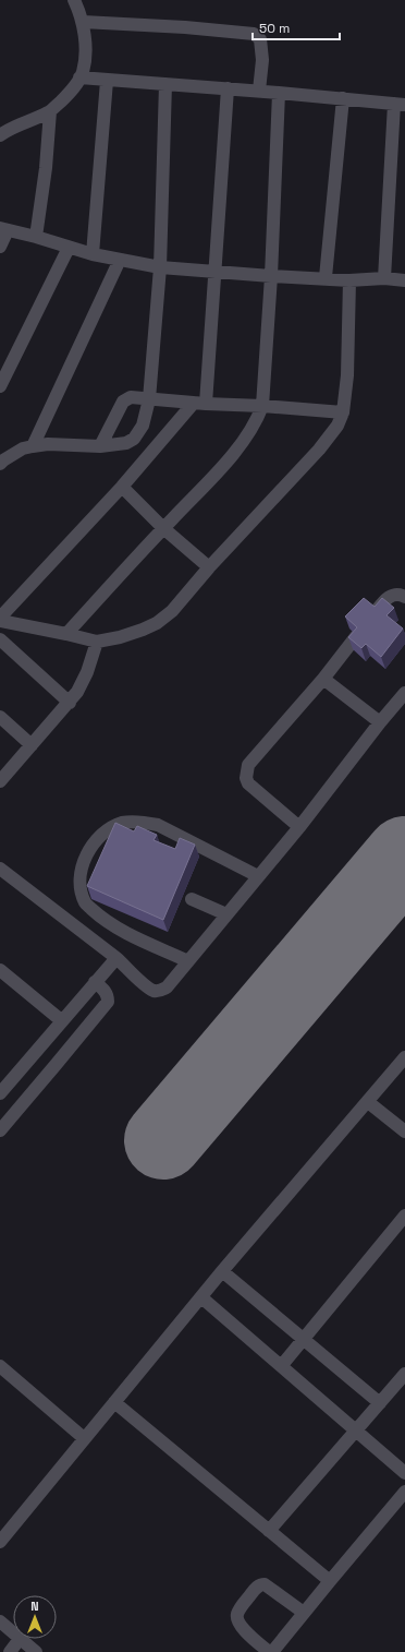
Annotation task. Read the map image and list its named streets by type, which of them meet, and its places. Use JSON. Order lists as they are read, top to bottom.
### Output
{
  "scale_bar": "50 m",
  "north": "top"
}
